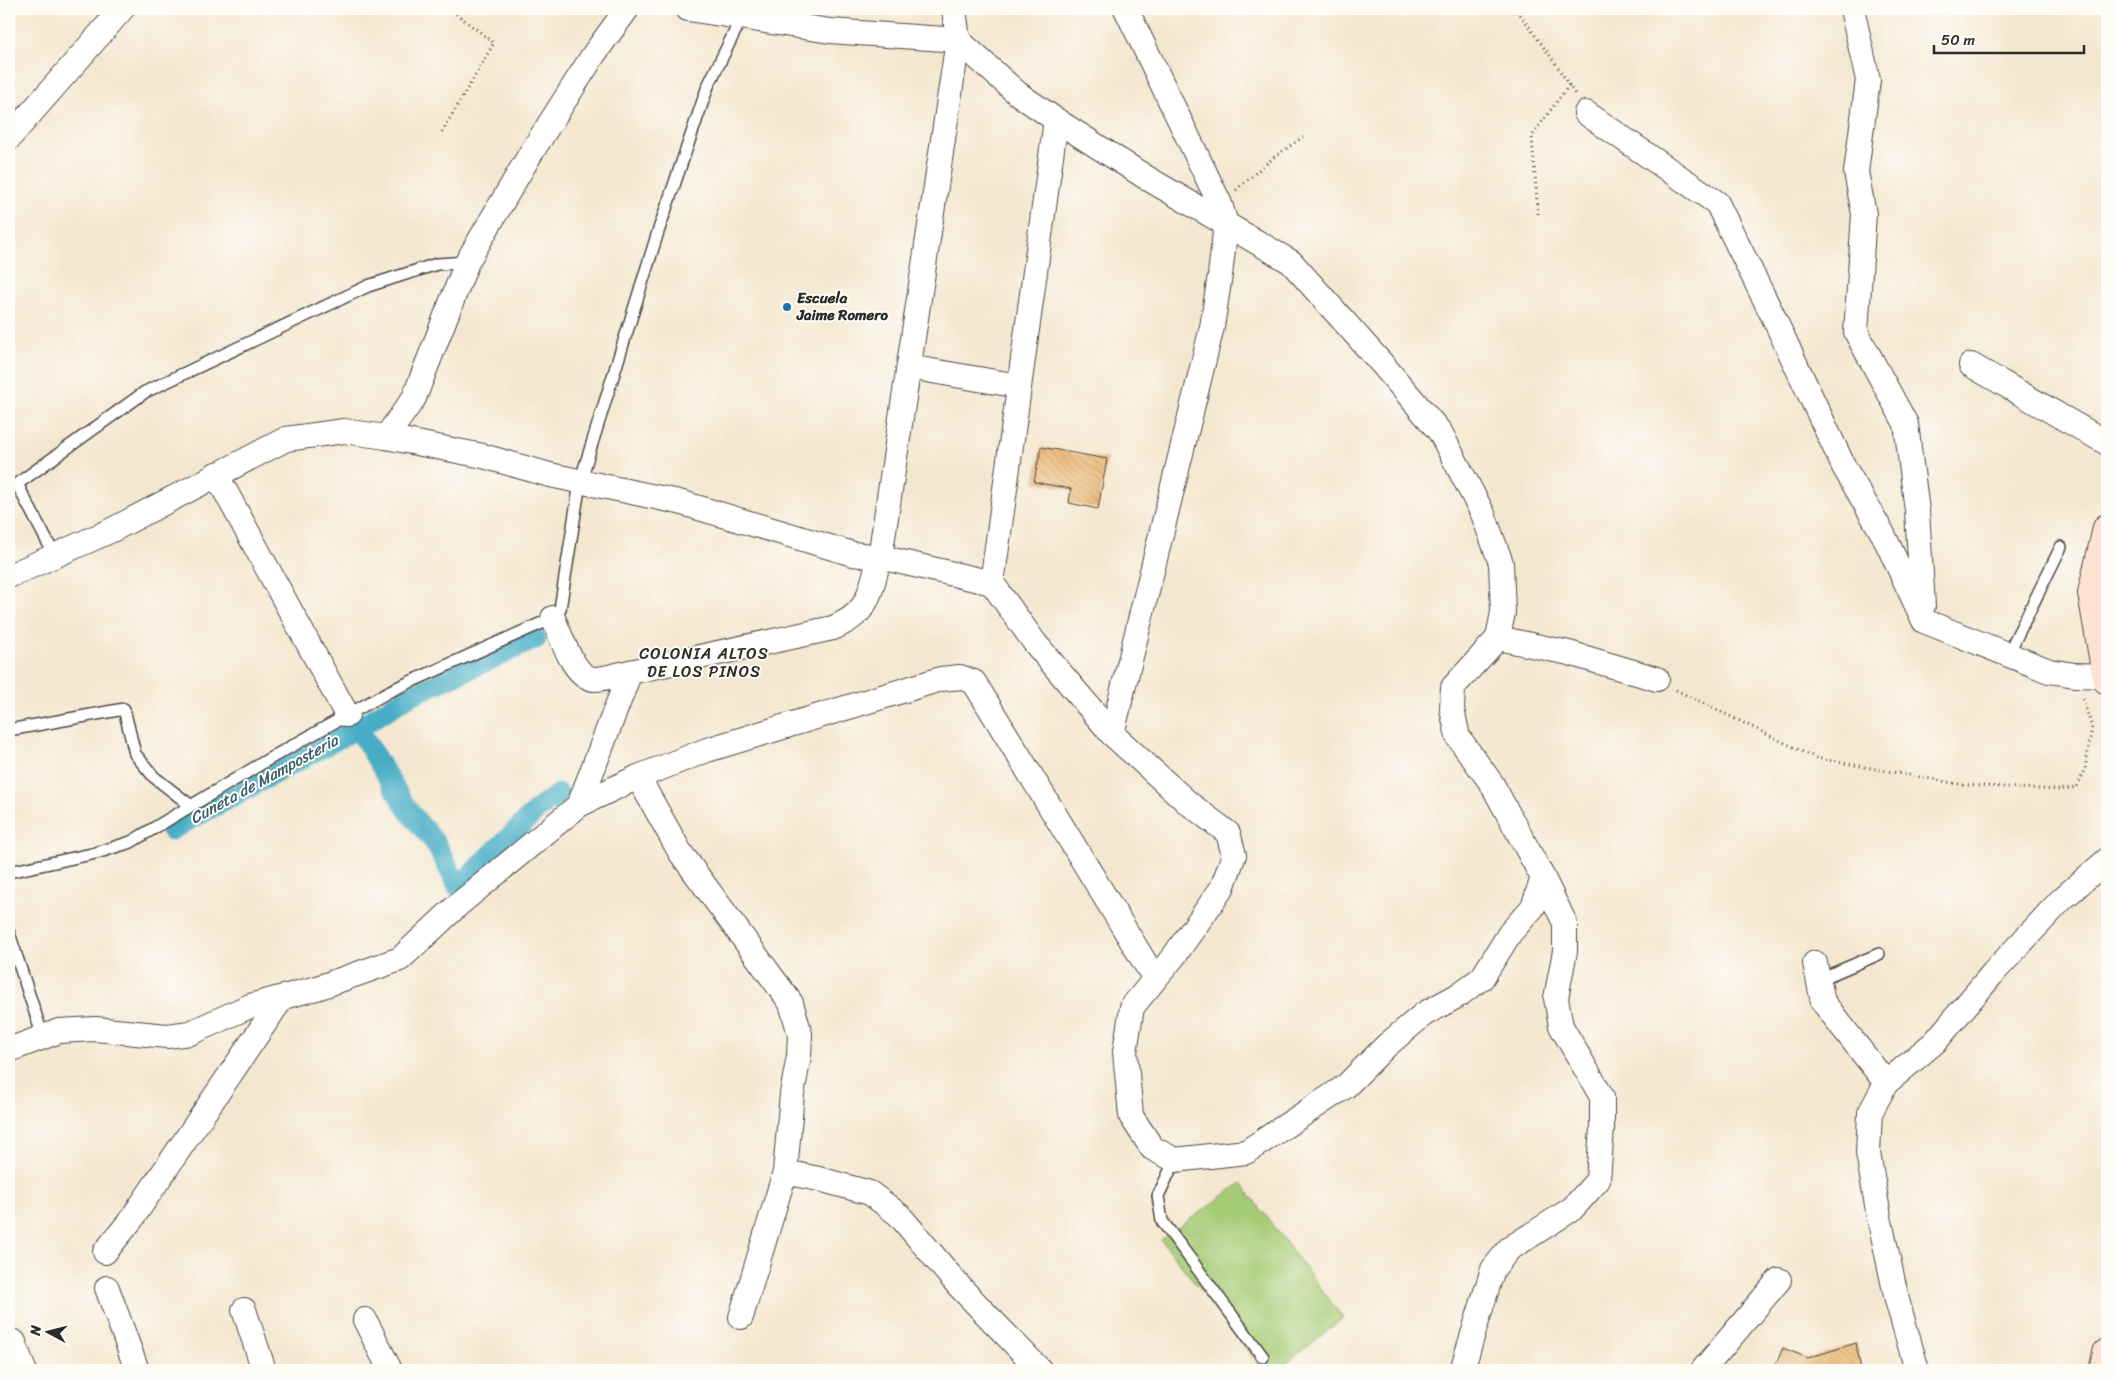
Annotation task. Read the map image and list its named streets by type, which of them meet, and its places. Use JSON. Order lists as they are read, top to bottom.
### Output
{
  "districts": ["COLONIA ALTOS DE LOS PINOS"],
  "water": ["Cuneta de Mamposteria"],
  "places": ["Escuela Jaime Romero"],
  "scale_bar": "50 m",
  "north": "left"
}
